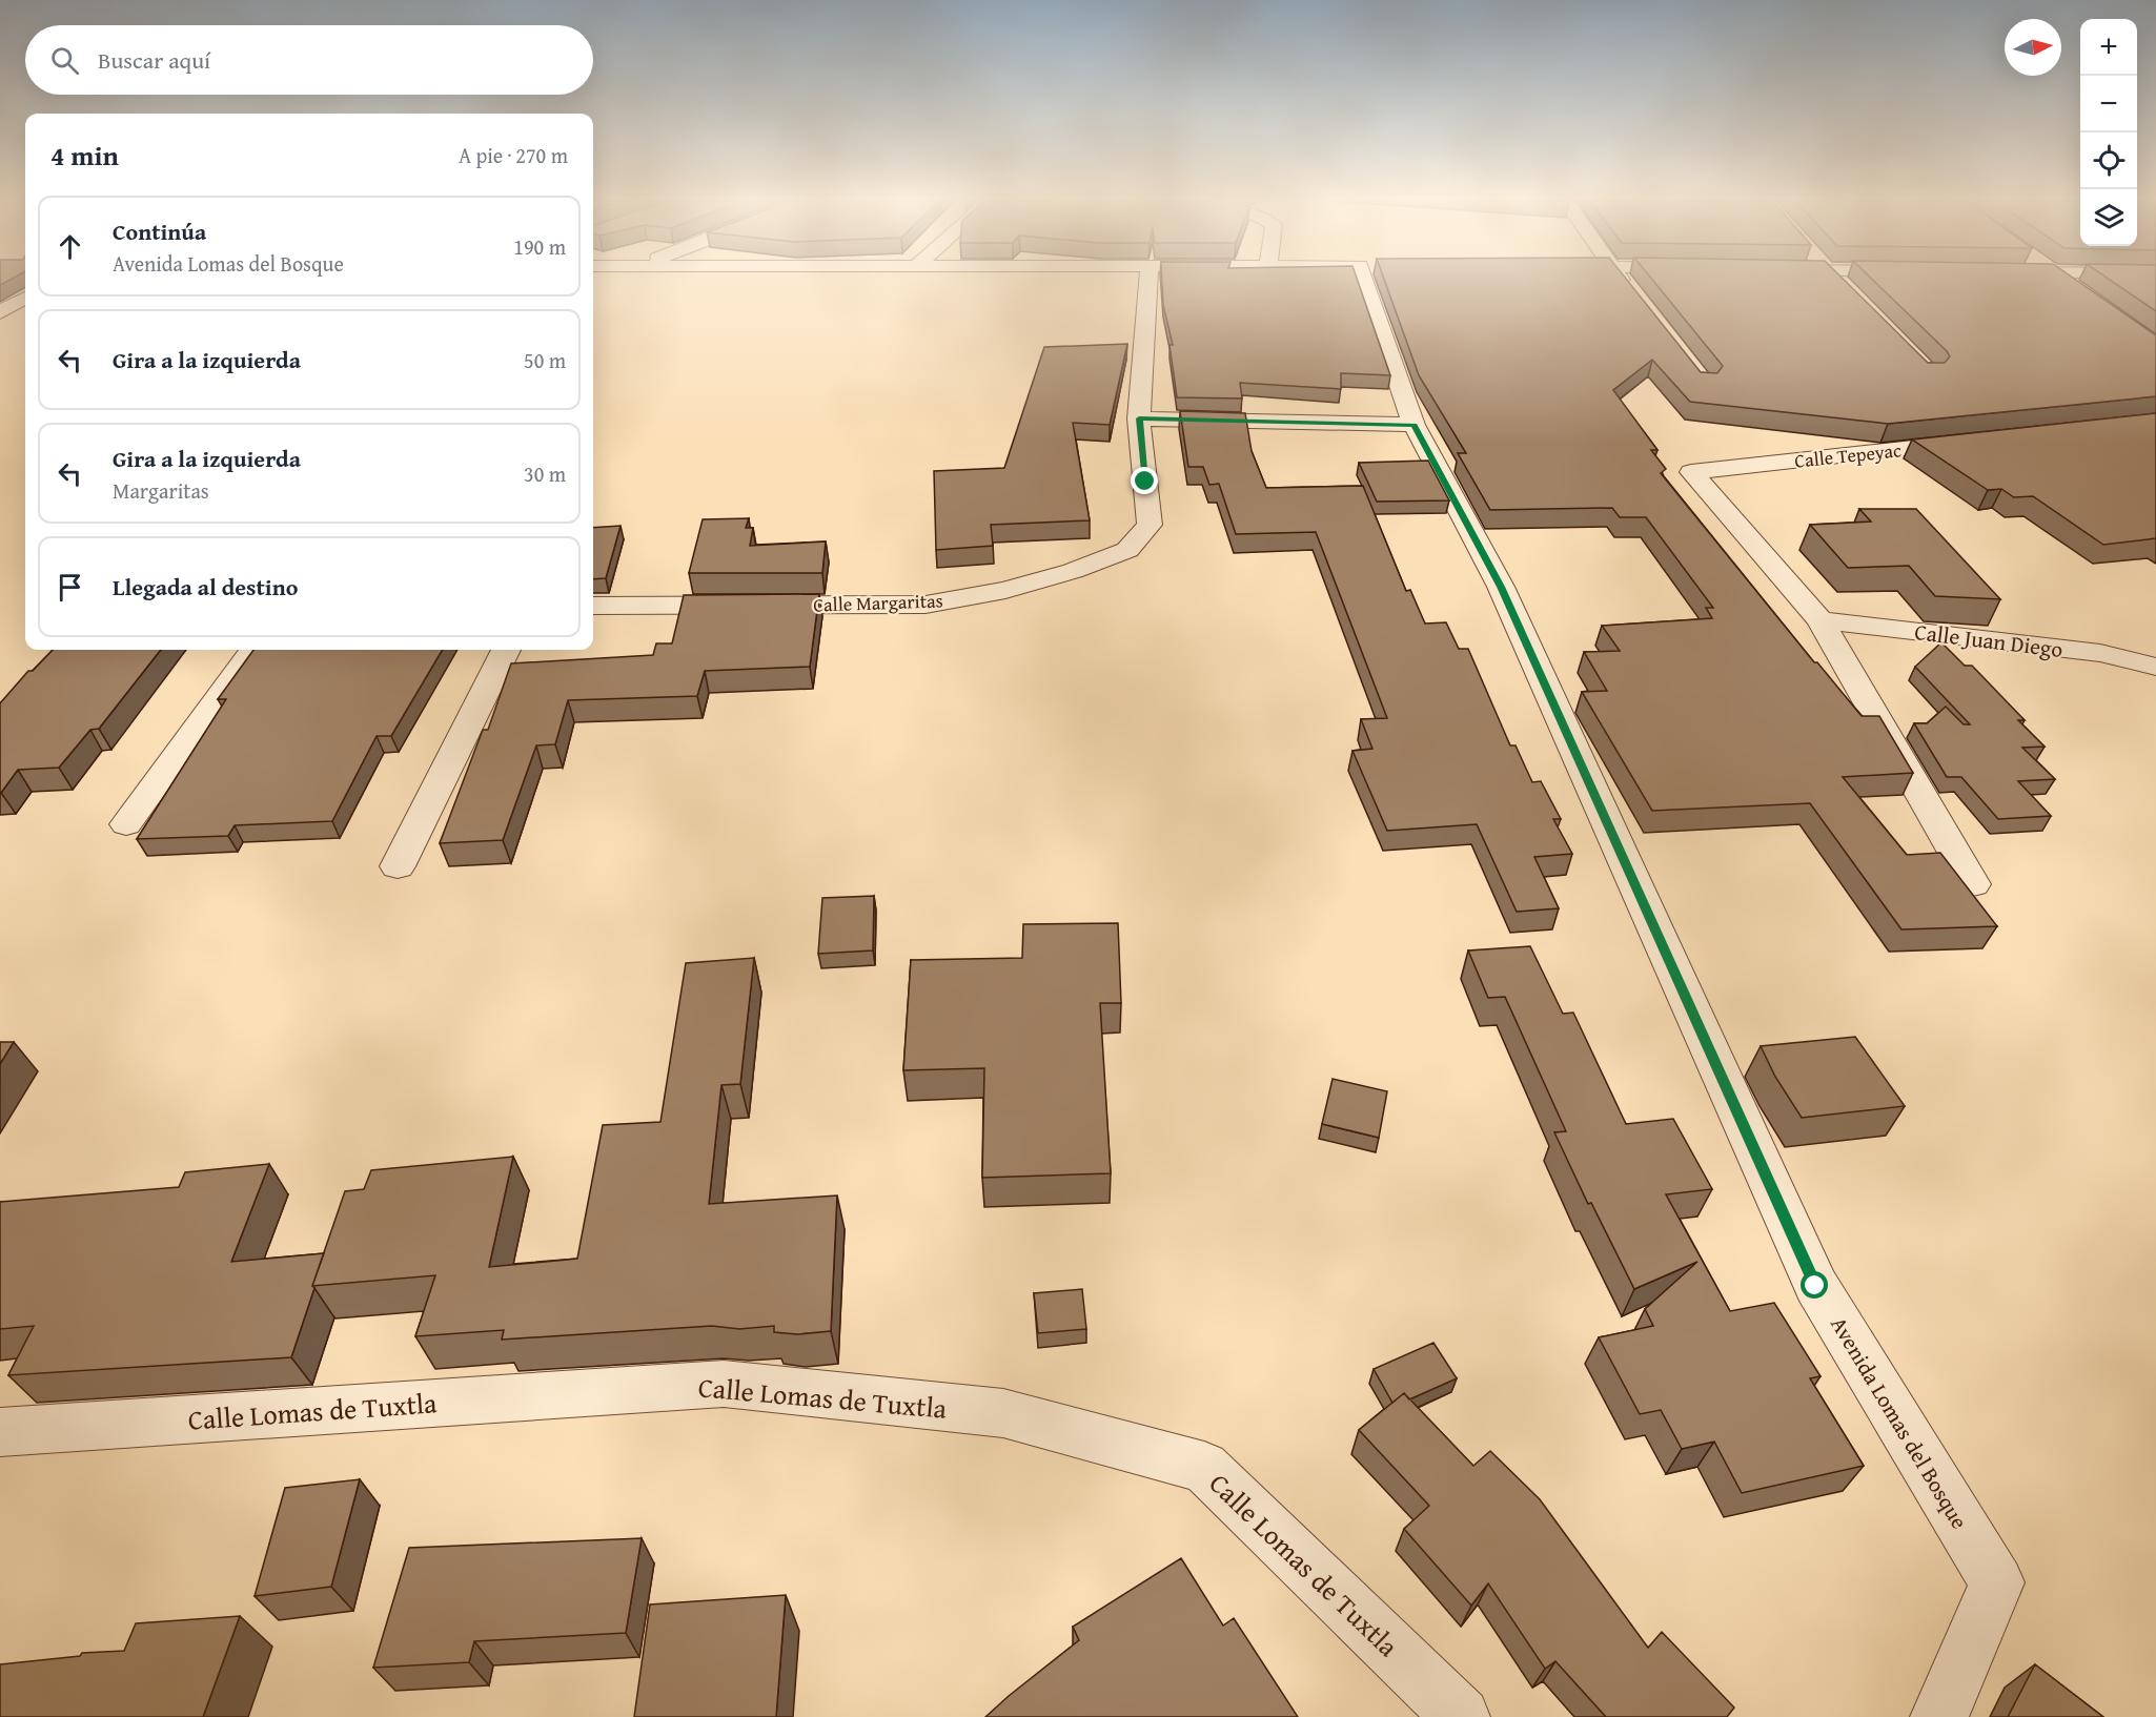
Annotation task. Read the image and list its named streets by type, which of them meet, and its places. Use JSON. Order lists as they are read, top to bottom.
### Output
{
  "streets": {
    "street": [
      "Calle Tepeyac",
      "Calle Margaritas",
      "Calle Juan Diego",
      "Calle Lomas de Tuxtla",
      "Avenida Lomas del Bosque"
    ]
  },
  "crossings": [
    ["Calle Tepeyac", "Calle Juan Diego"]
  ],
  "north": "right",
  "page": {
    "map_buttons": ["+", "−"],
    "search": "Buscar aquí",
    "heading": ["4 min", "A pie · 270 m"],
    "list": [
      ["Continúa", "Avenida Lomas del Bosque", "190 m"],
      ["Gira a la izquierda", "50 m"],
      ["Gira a la izquierda", "Margaritas", "30 m"],
      "Llegada al destino"
    ]
  }
}
